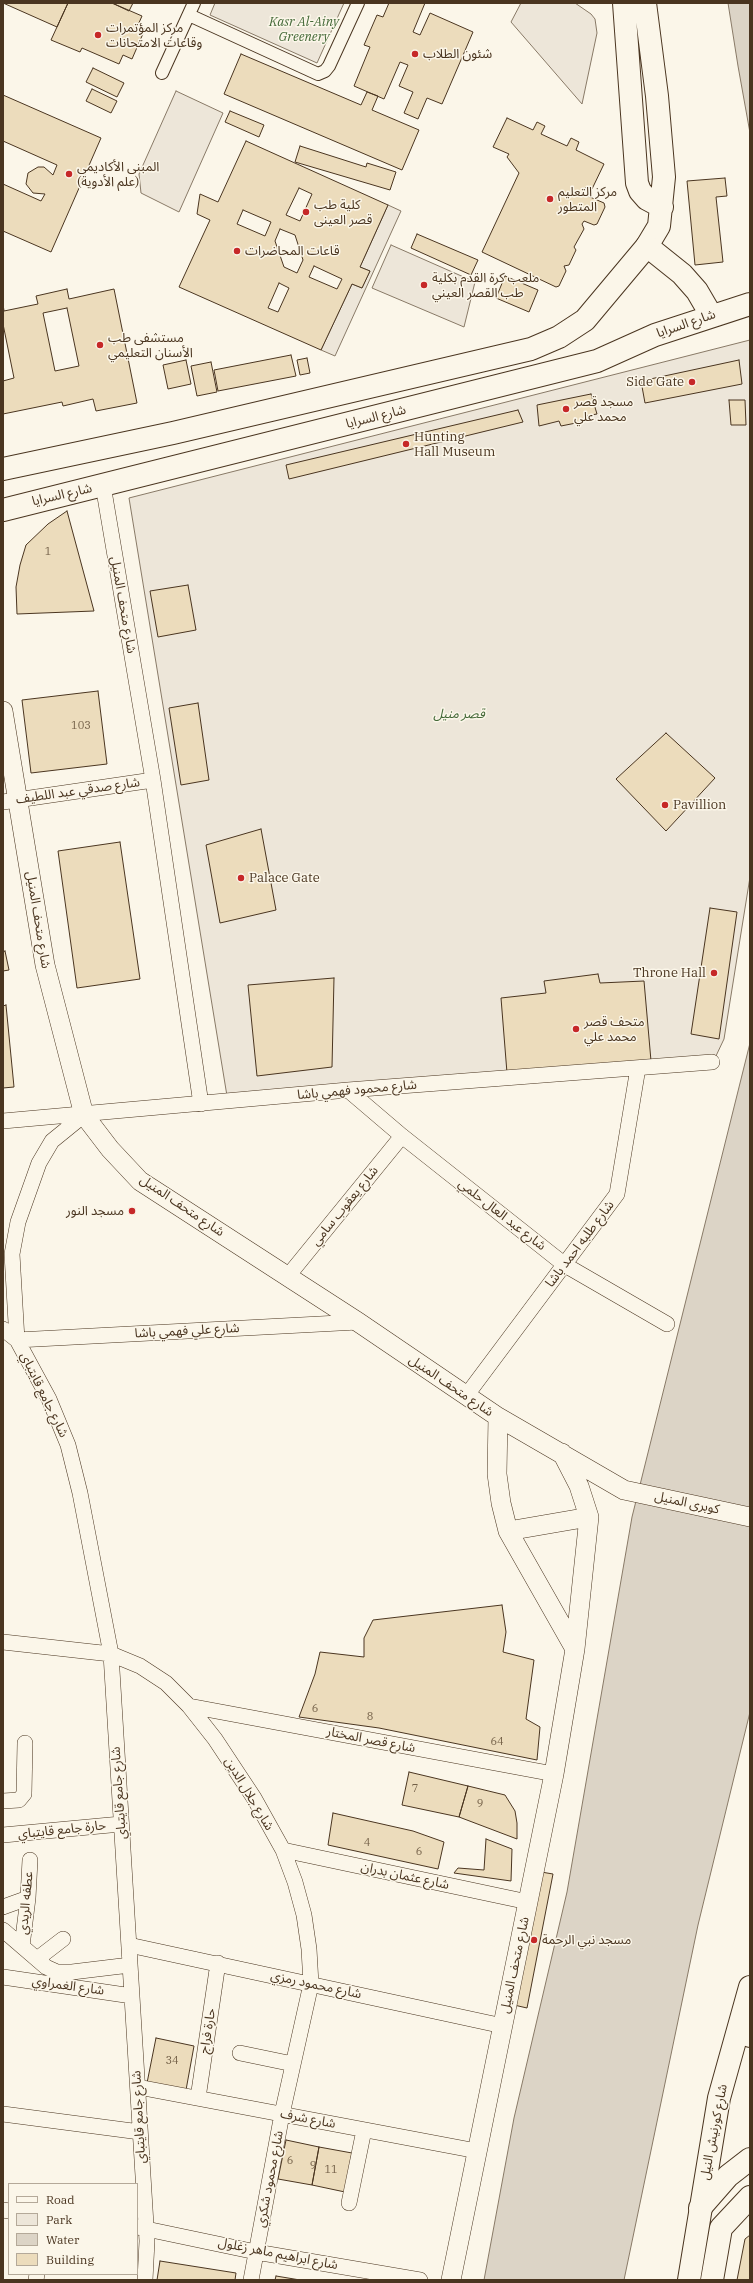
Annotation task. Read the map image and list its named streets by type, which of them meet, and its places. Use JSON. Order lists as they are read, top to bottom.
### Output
{
  "streets": {
    "main road": ["شارع السرايا", "شارع كورنيش النيل"],
    "street": [
      "شارع متحف المنيل",
      "شارع صدقي عبد اللطيف",
      "شارع محمود فهمي باشا",
      "شارع يعقوب سامي",
      "شارع عبد العال حلمي",
      "شارع طلبه احمد باشا",
      "شارع علي فهمي باشا",
      "شارع جامع قايتباي",
      "كوبرى المنيل",
      "شارع قصر المختار",
      "شارع جلال الدين",
      "حارة جامع قايتباي",
      "شارع عثمان بدران",
      "عطفه الريدي",
      "شارع محمود رمزي",
      "شارع الغمراوي",
      "حارة فراج",
      "شارع شرف",
      "شارع محمود شكري",
      "شارع ابراهيم ماهر زغلول"
    ]
  },
  "crossings": [
    ["شارع السرايا", "شارع متحف المنيل"],
    ["شارع متحف المنيل", "شارع صدقي عبد اللطيف"],
    ["شارع متحف المنيل", "شارع محمود فهمي باشا"],
    ["شارع متحف المنيل", "شارع يعقوب سامي"],
    ["شارع متحف المنيل", "شارع طلبه احمد باشا"],
    ["شارع متحف المنيل", "شارع علي فهمي باشا"],
    ["شارع متحف المنيل", "كوبرى المنيل"],
    ["شارع متحف المنيل", "شارع قصر المختار"],
    ["شارع متحف المنيل", "شارع عثمان بدران"],
    ["شارع متحف المنيل", "شارع محمود رمزي"],
    ["شارع متحف المنيل", "شارع شرف"],
    ["شارع محمود فهمي باشا", "شارع عبد العال حلمي"],
    ["شارع محمود فهمي باشا", "شارع طلبه احمد باشا"],
    ["شارع يعقوب سامي", "شارع عبد العال حلمي"],
    ["شارع عبد العال حلمي", "شارع طلبه احمد باشا"],
    ["شارع علي فهمي باشا", "شارع جامع قايتباي"],
    ["شارع جامع قايتباي", "شارع جلال الدين"],
    ["شارع جامع قايتباي", "حارة جامع قايتباي"],
    ["شارع جامع قايتباي", "شارع محمود رمزي"],
    ["شارع جامع قايتباي", "شارع الغمراوي"],
    ["شارع جامع قايتباي", "شارع شرف"],
    ["شارع جامع قايتباي", "شارع ابراهيم ماهر زغلول"],
    ["شارع قصر المختار", "شارع جلال الدين"],
    ["شارع جلال الدين", "شارع عثمان بدران"],
    ["شارع جلال الدين", "شارع محمود رمزي"],
    ["شارع جلال الدين", "شارع محمود شكري"],
    ["شارع محمود رمزي", "حارة فراج"],
    ["شارع محمود رمزي", "شارع محمود شكري"],
    ["حارة فراج", "شارع شرف"],
    ["شارع شرف", "شارع محمود شكري"],
    ["شارع محمود شكري", "شارع ابراهيم ماهر زغلول"]
  ],
  "parks": ["Kasr Al-Ainy Greenery", "قصر منيل"],
  "places": [
    "مركز المؤتمرات وقاعات الامتحانات",
    "شئون الطلاب",
    "المبنى الأكاديمي (علم الأدوية)",
    "مركز التعليم المتطور",
    "كلية طب قصر العينى",
    "قاعات المحاضرات",
    "ملعب كرة القدم بكلية طب القصر العيني",
    "مستشفى طب الأسنان التعليمي",
    "Side Gate",
    "مسجد قصر محمد علي",
    "Hunting Hall Museum",
    "Pavillion",
    "Palace Gate",
    "Throne Hall",
    "متحف قصر محمد علي",
    "مسجد النور",
    "مسجد نبي الرحمة"
  ],
  "house_numbers": [
    "1",
    "103",
    "6",
    "8",
    "64",
    "7",
    "9",
    "4",
    "6",
    "34",
    "6",
    "9",
    "11"
  ],
  "legend": [
    "Road",
    "Park",
    "Water",
    "Building"
  ]
}
